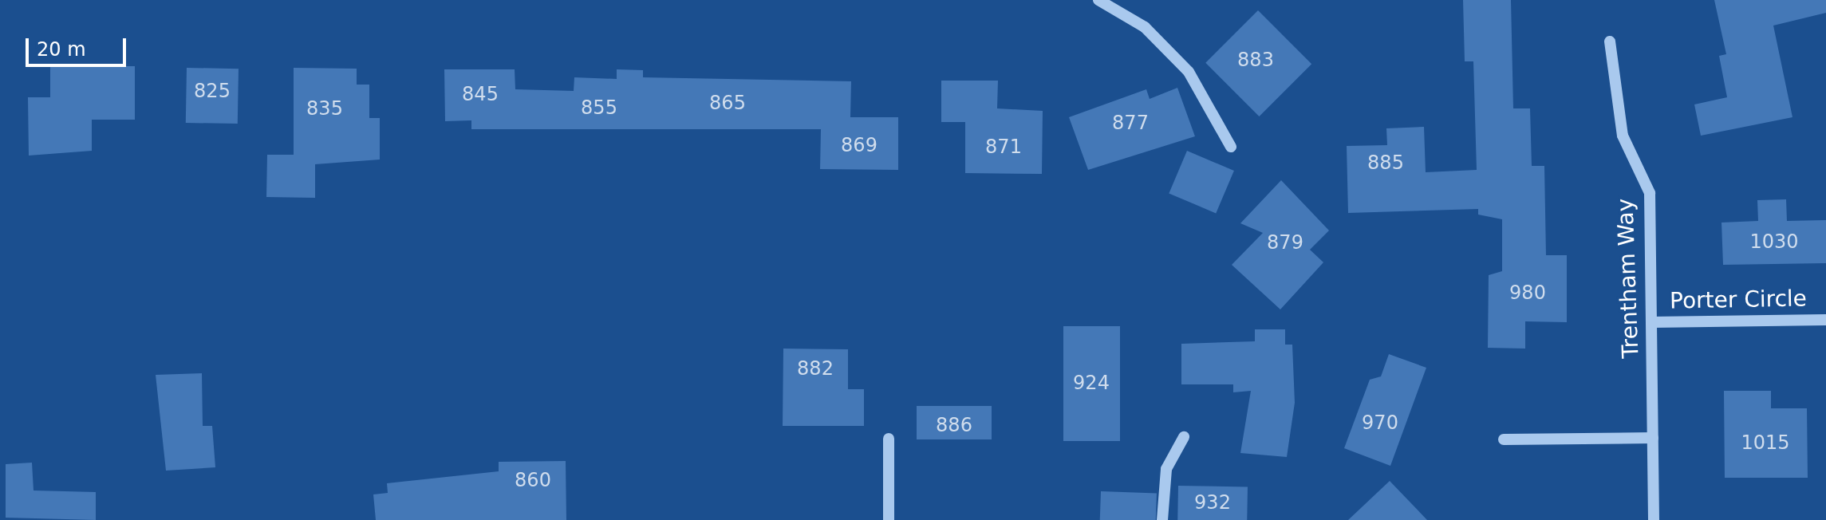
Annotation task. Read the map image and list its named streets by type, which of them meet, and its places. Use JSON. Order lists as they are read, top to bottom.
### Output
{
  "streets": {
    "street": ["Trentham Way", "Porter Circle"]
  },
  "crossings": [
    ["Trentham Way", "Porter Circle"]
  ],
  "house_numbers": [
    "883",
    "825",
    "845",
    "865",
    "855",
    "835",
    "877",
    "869",
    "871",
    "885",
    "1030",
    "879",
    "980",
    "882",
    "924",
    "970",
    "886",
    "1015",
    "860",
    "932"
  ],
  "scale_bar": "20 m"
}
